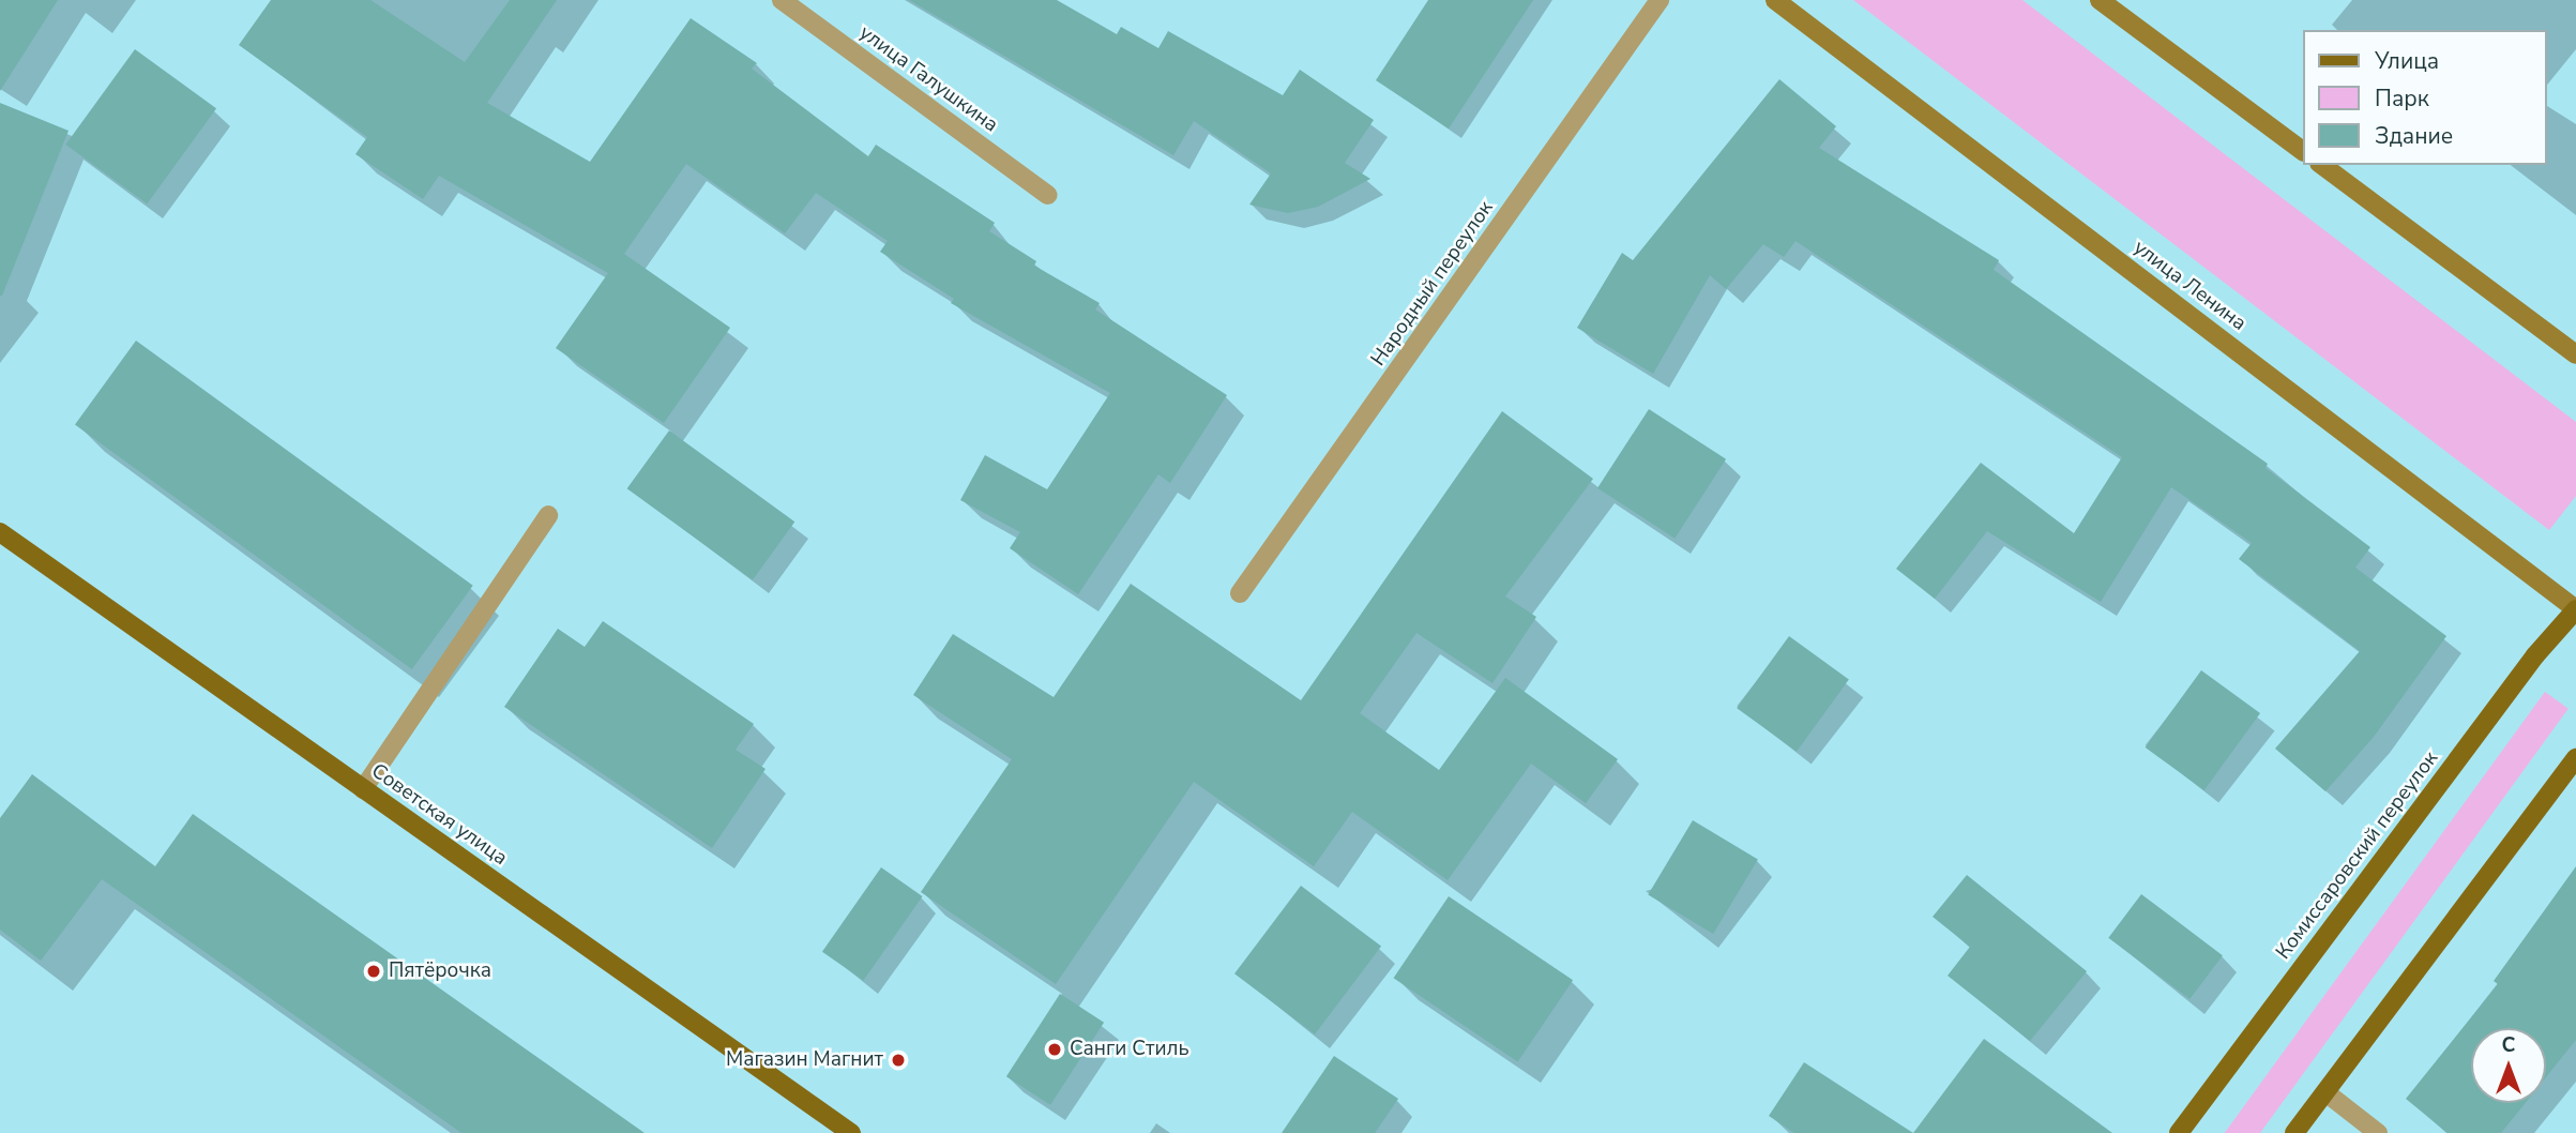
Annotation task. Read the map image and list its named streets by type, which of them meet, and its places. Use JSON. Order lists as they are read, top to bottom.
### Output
{
  "streets": {
    "main road": ["улица Ленина", "Советская улица", "Комиссаровский переулок"],
    "street": ["улица Галушкина", "Народный переулок"]
  },
  "crossings": [
    ["улица Ленина", "Комиссаровский переулок"]
  ],
  "places": ["Пятёрочка", "Санги Стиль", "Магазин Магнит"],
  "legend": ["Улица", "Парк", "Здание"],
  "north": "top"
}
